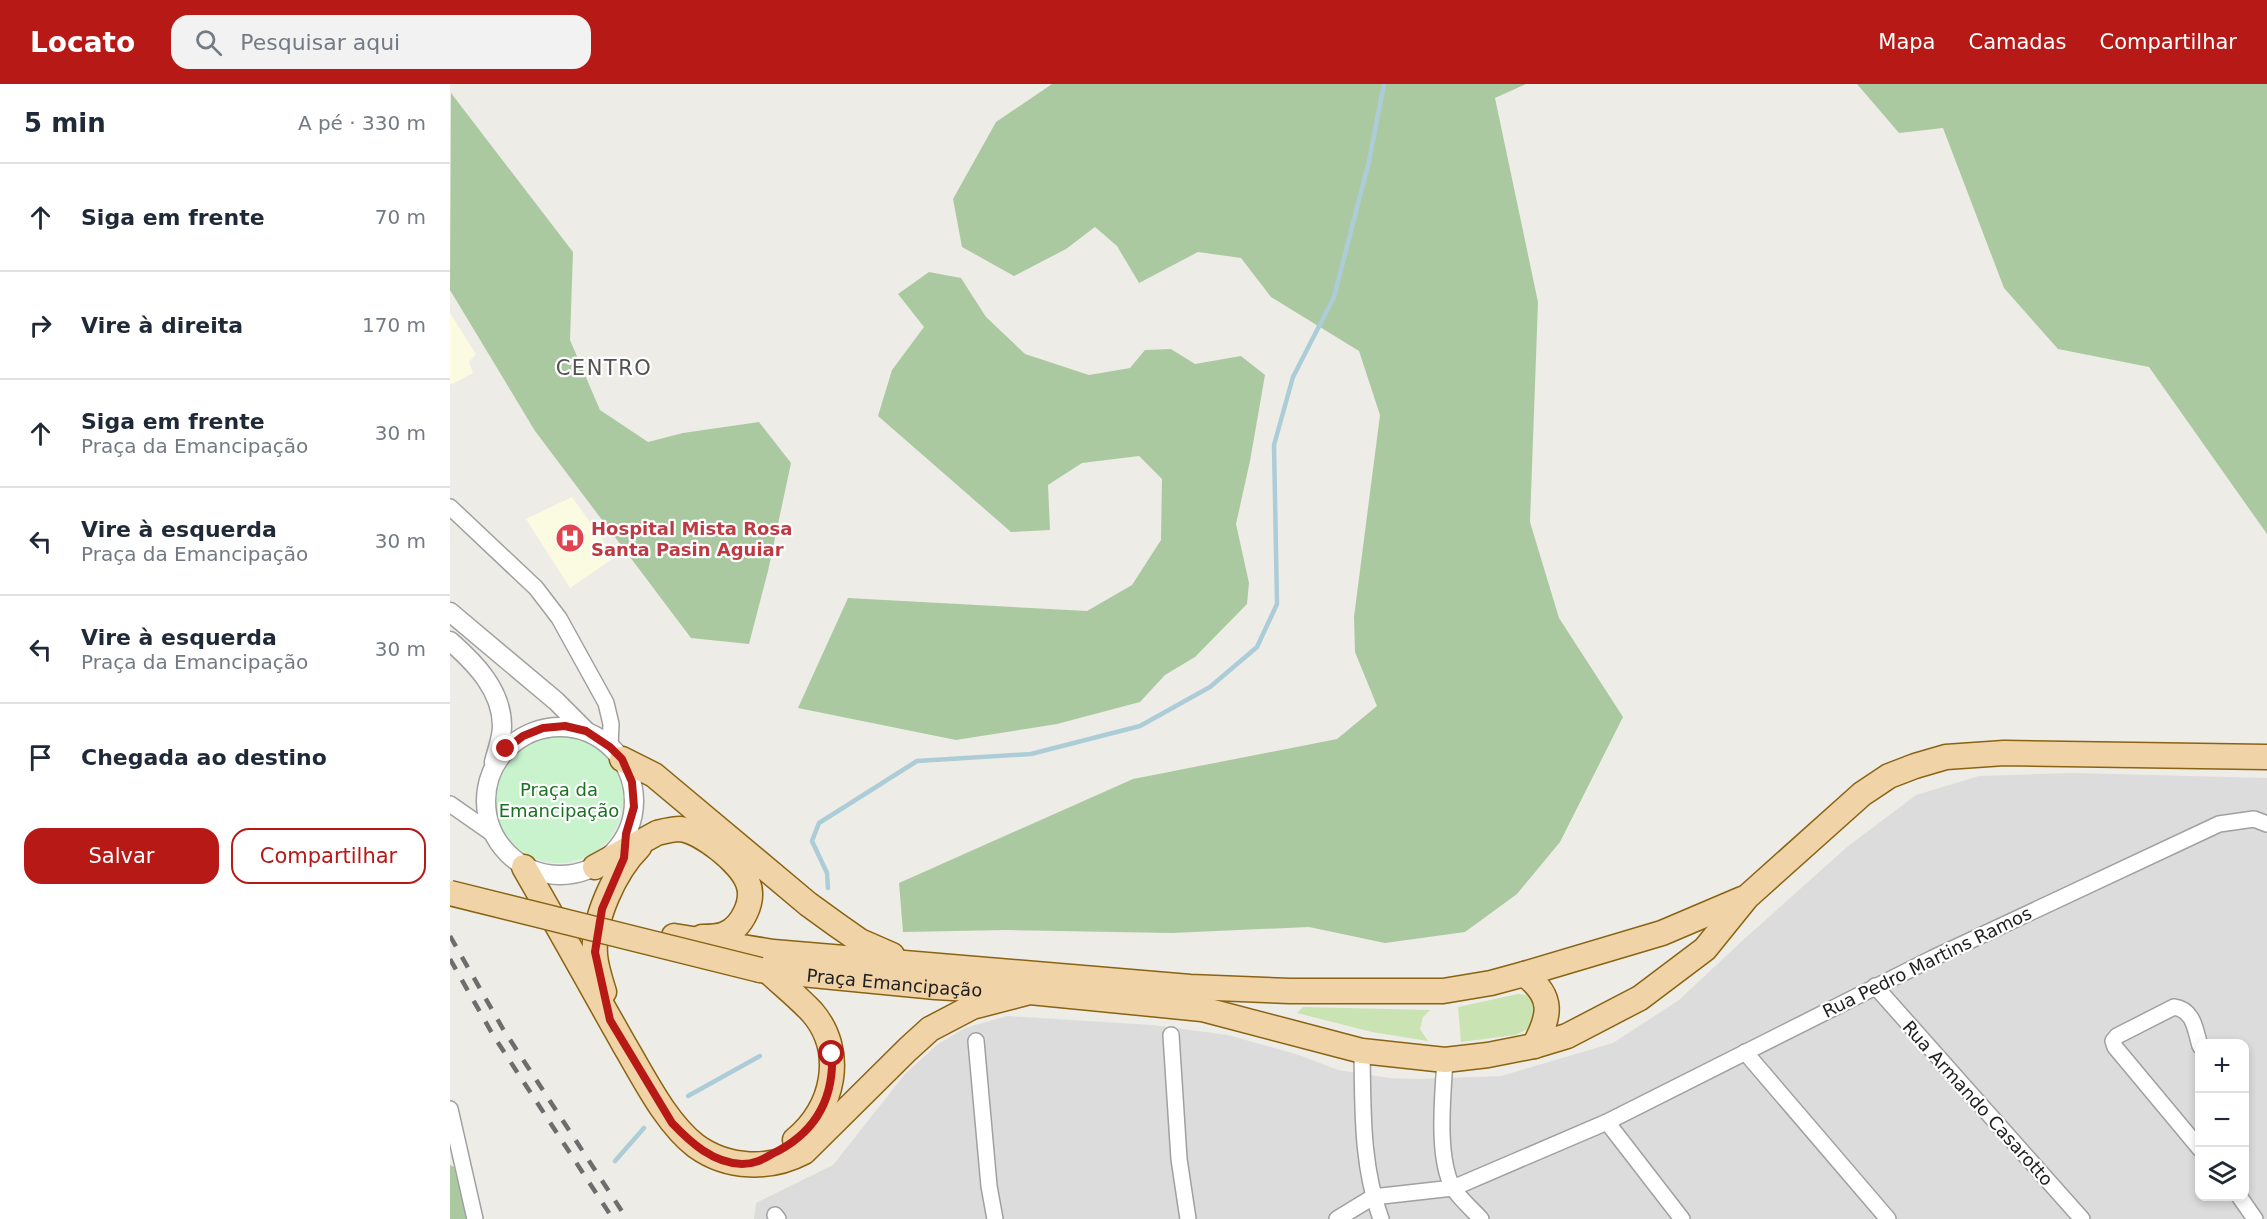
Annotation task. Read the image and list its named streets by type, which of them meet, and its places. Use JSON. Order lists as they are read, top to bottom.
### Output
{
  "streets": {
    "main road": ["Praça Emancipação"],
    "street": ["Rua Pedro Martins Ramos", "Rua Armando Casarotto"]
  },
  "crossings": [
    ["Rua Pedro Martins Ramos", "Rua Armando Casarotto"]
  ],
  "districts": ["CENTRO"],
  "parks": ["Praça da Emancipação"],
  "places": {
    "hospital": ["Hospital Mista Rosa Santa Pasin Aguiar"]
  },
  "page": {
    "header": "Locato",
    "search": "Pesquisar aqui",
    "nav": ["Mapa", "Camadas", "Compartilhar"],
    "heading": ["5 min", "A pé · 330 m"],
    "list": [
      ["Siga em frente", "70 m"],
      ["Vire à direita", "170 m"],
      ["Siga em frente", "Praça da Emancipação", "30 m"],
      ["Vire à esquerda", "Praça da Emancipação", "30 m"],
      ["Vire à esquerda", "Praça da Emancipação", "30 m"],
      "Chegada ao destino"
    ],
    "buttons": ["Salvar", "Compartilhar"],
    "map_buttons": ["+", "−"]
  }
}
